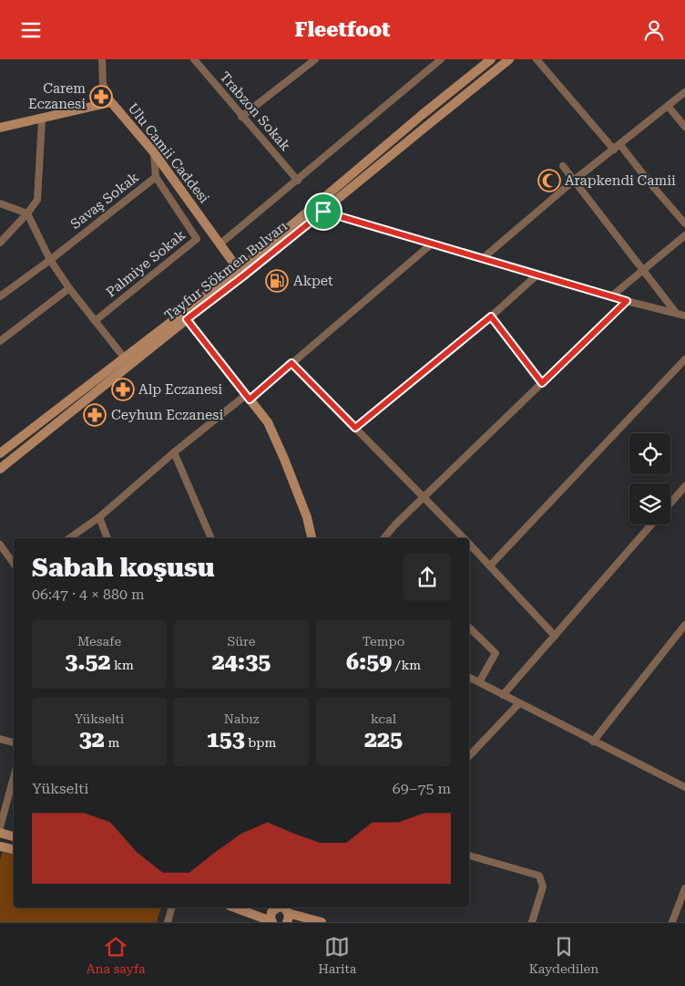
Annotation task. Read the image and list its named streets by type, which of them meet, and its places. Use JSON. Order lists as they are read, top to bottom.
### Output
{
  "streets": {
    "main road": ["Ulu Camii Caddesi", "Tayfur Sökmen Bulvarı"],
    "street": ["Trabzon Sokak", "Savaş Sokak", "Palmiye Sokak"]
  },
  "crossings": [
    ["Ulu Camii Caddesi", "Savaş Sokak"],
    ["Ulu Camii Caddesi", "Tayfur Sökmen Bulvarı"],
    ["Savaş Sokak", "Palmiye Sokak"]
  ],
  "places": {
    "pharmacy": ["Carem Eczanesi", "Alp Eczanesi", "Ceyhun Eczanesi"],
    "mosque": ["Arapkendi Camii"],
    "fuel station": ["Akpet"]
  },
  "page": {
    "header": "Fleetfoot",
    "heading": ["Sabah koşusu", "06:47 · 4 × 880 m"],
    "stats": [
      ["Mesafe", "3.52 km"],
      ["Süre", "24:35"],
      ["Tempo", "6:59 /km"],
      ["Yükselti", "32 m"],
      ["Nabız", "153 bpm"],
      ["kcal", "225"]
    ],
    "chart": ["Yükselti", "69–75 m"],
    "tabs": ["Ana sayfa", "Harita", "Kaydedilen"]
  }
}
